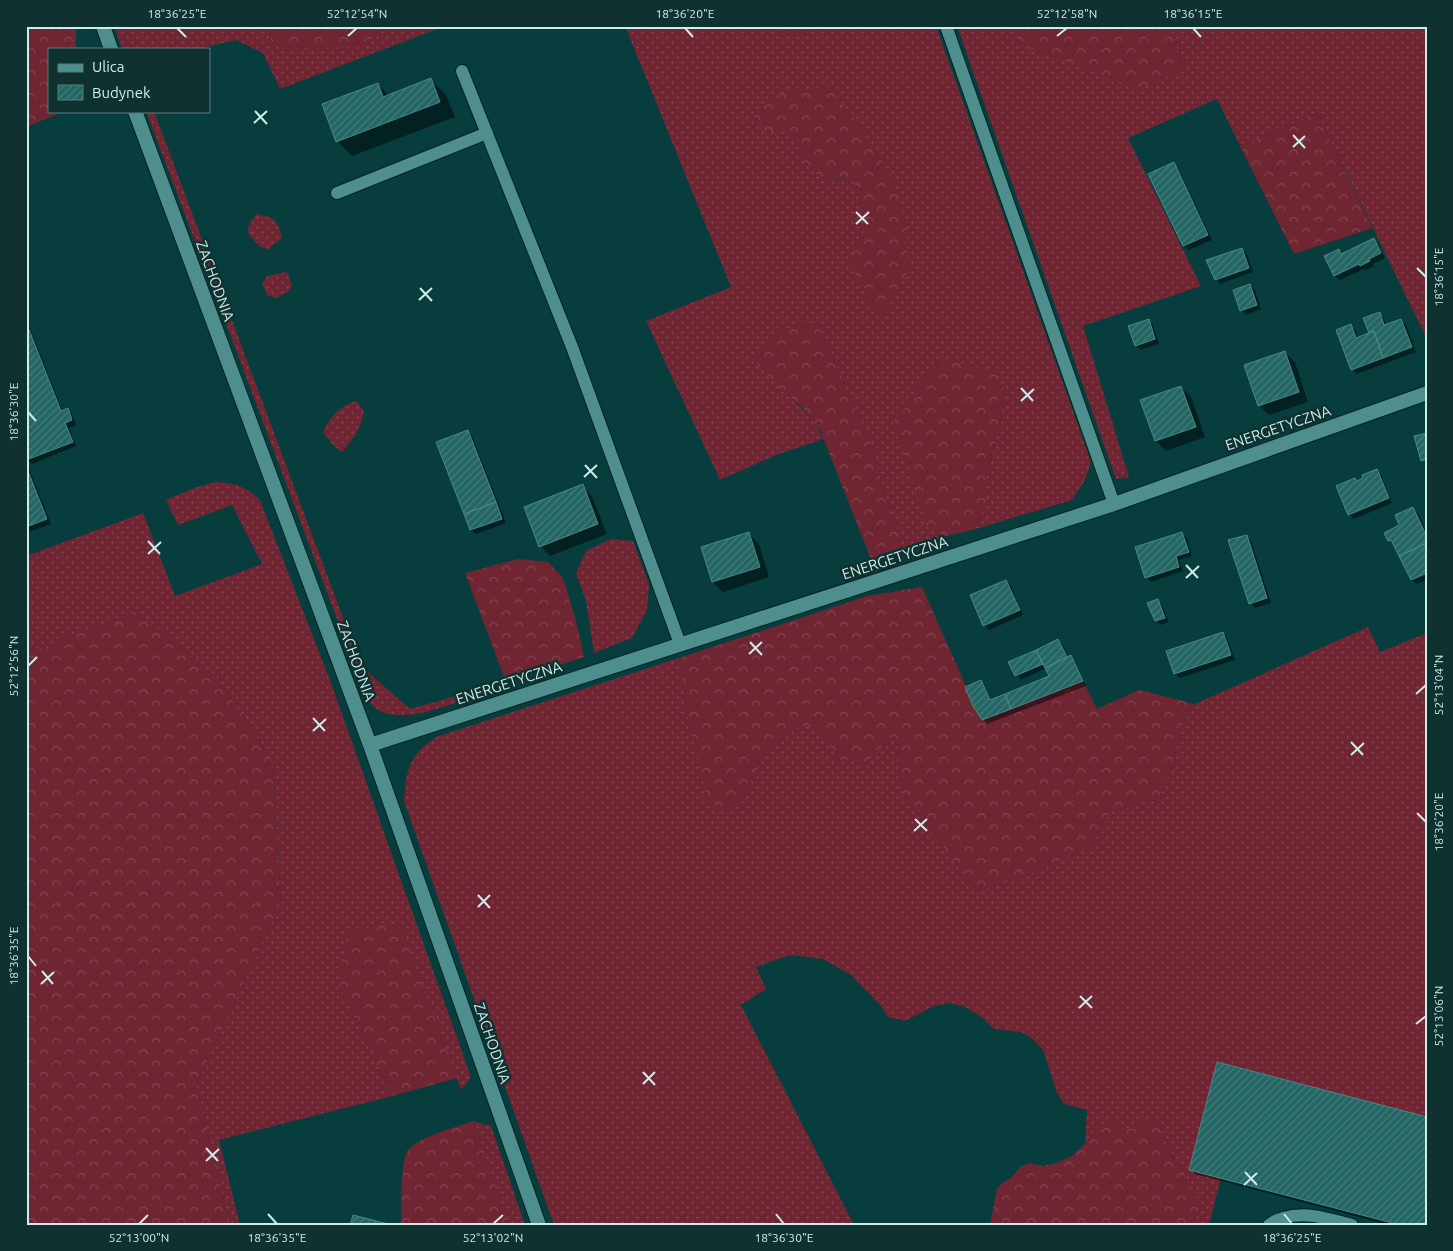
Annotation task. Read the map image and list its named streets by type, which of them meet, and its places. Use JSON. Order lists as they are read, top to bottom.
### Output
{
  "streets": {
    "street": ["ZACHODNIA", "ENERGETYCZNA"]
  },
  "crossings": [
    ["ZACHODNIA", "ENERGETYCZNA"]
  ],
  "legend": ["Ulica", "Budynek"],
  "coordinates": [
    "18°36'25\"E",
    "52°12'54\"N",
    "18°36'20\"E",
    "52°12'58\"N",
    "18°36'15\"E",
    "18°36'30\"E",
    "52°12'56\"N",
    "52°13'04\"N",
    "18°36'35\"E",
    "52°13'06\"N",
    "52°13'00\"N",
    "52°13'02\"N"
  ]
}
